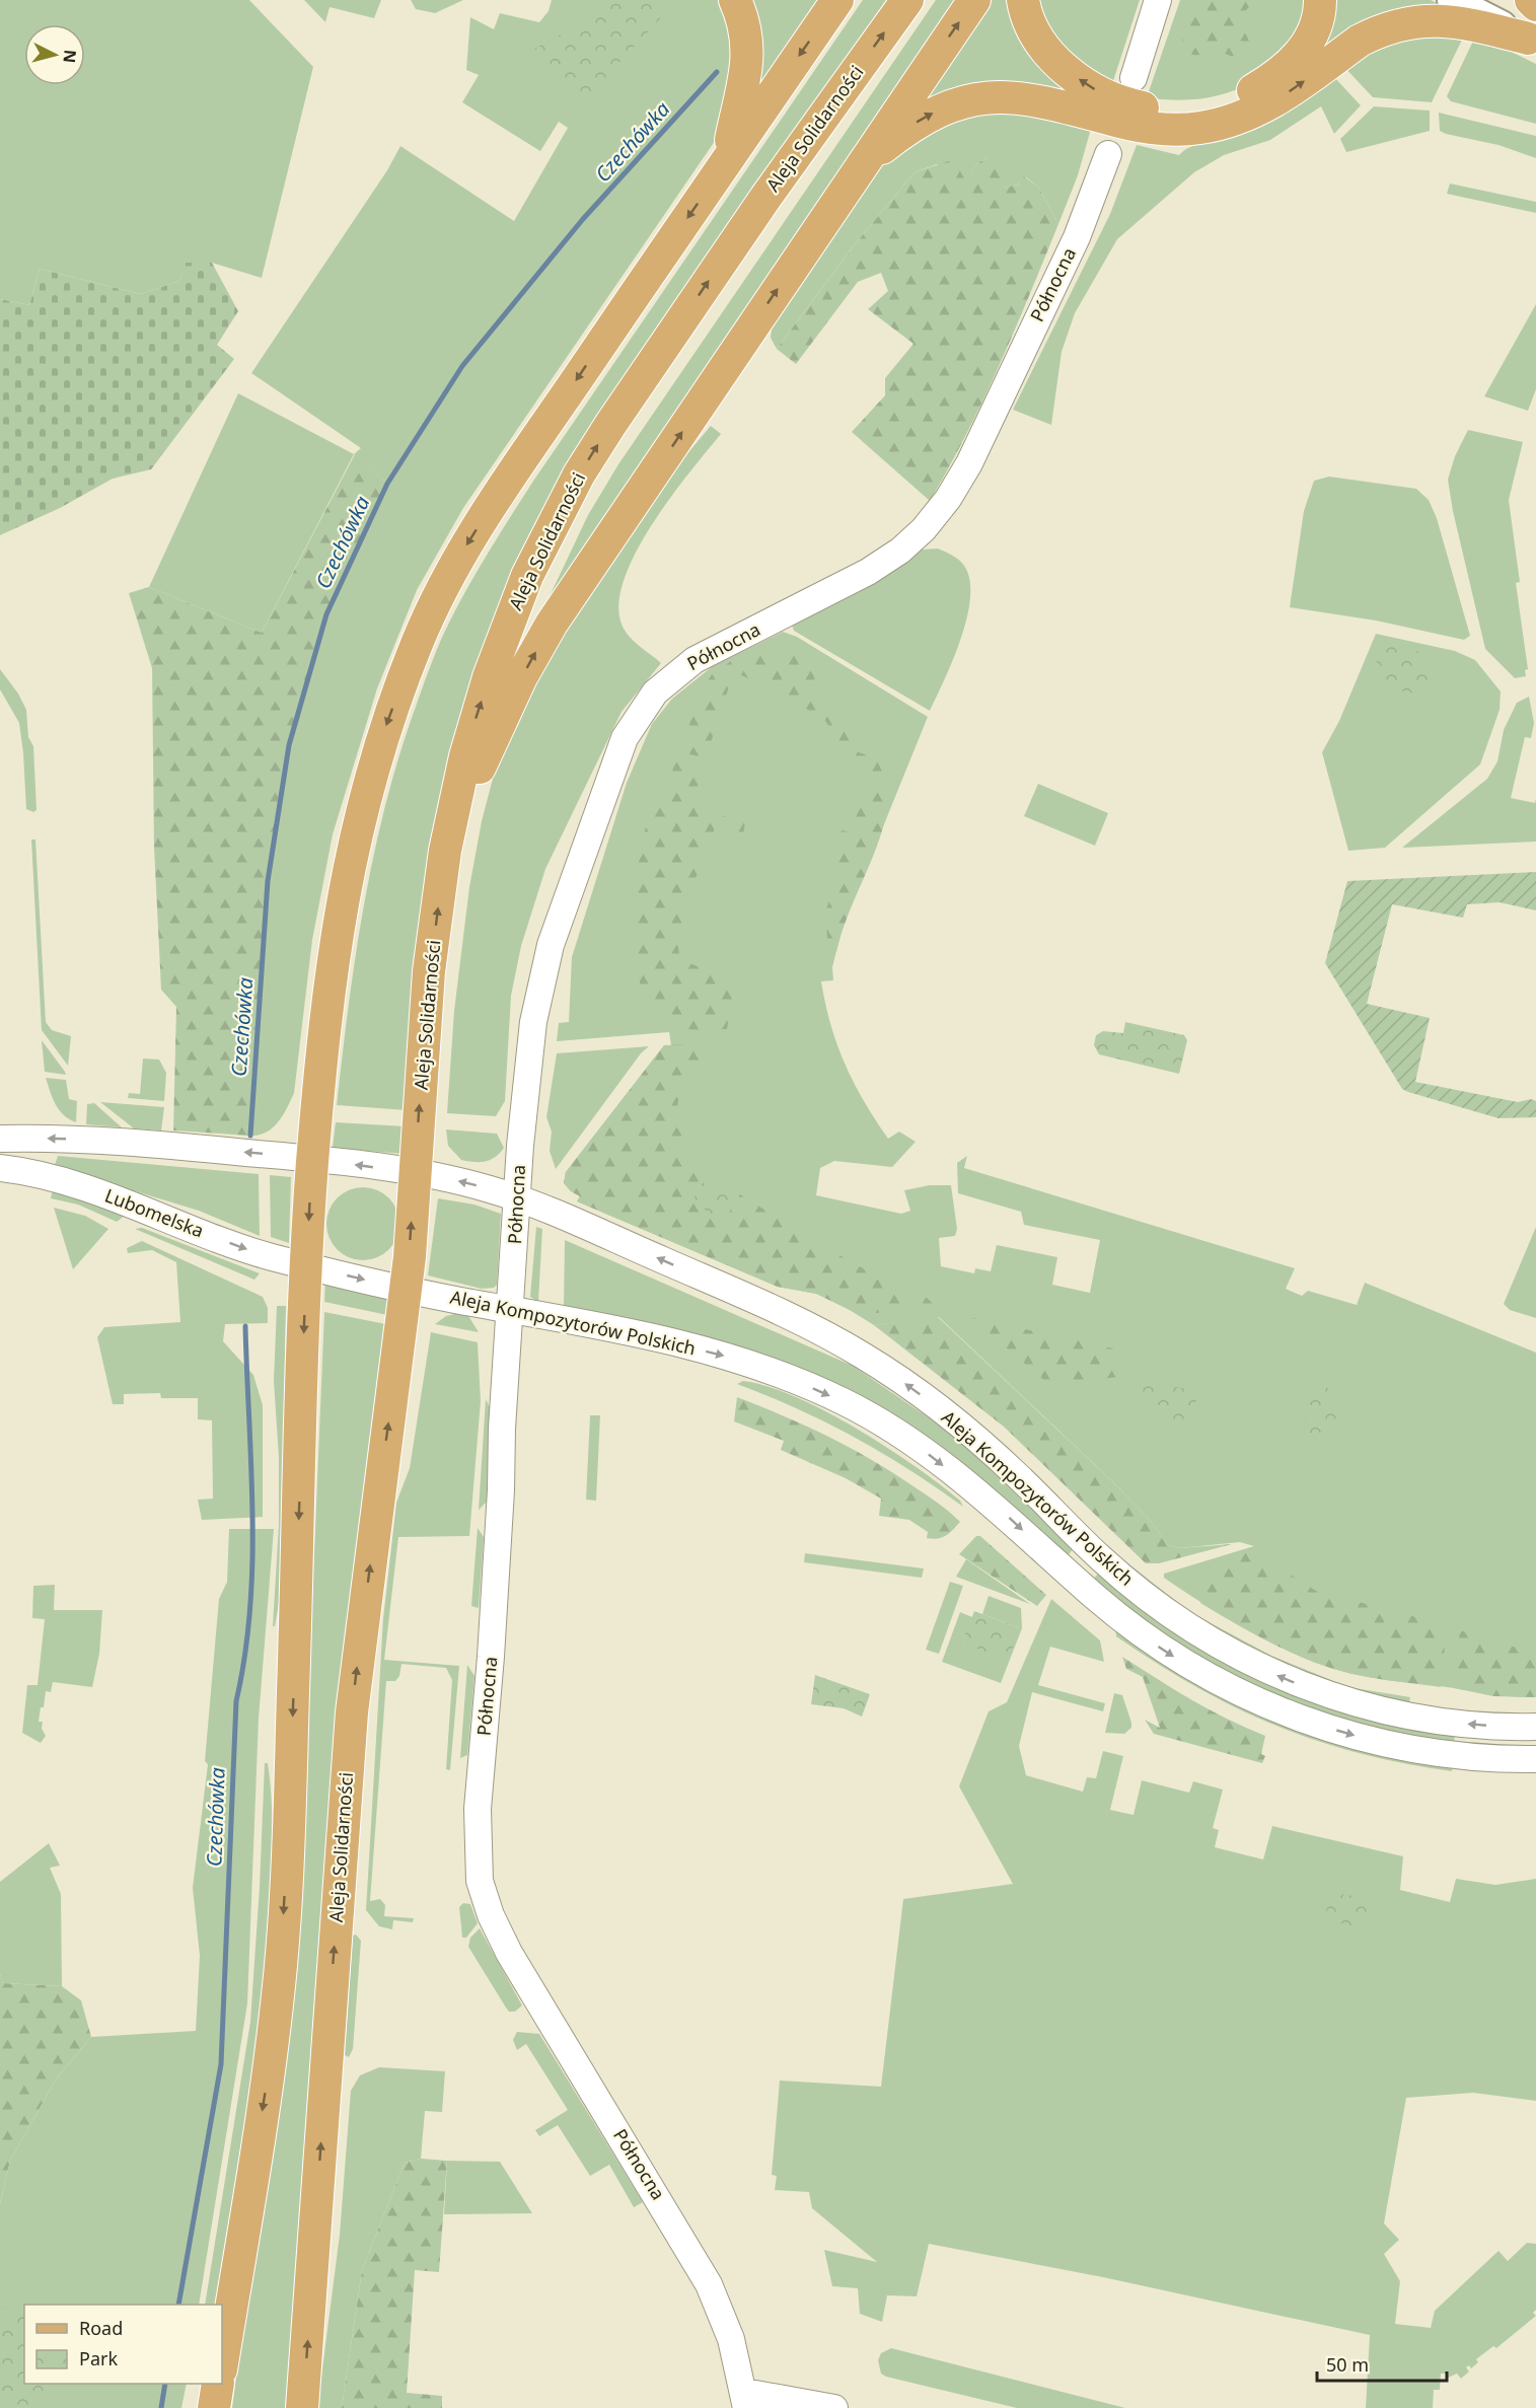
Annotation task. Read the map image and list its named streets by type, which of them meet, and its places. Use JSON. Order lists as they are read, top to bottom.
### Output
{
  "streets": {
    "main road": ["Aleja Solidarności"],
    "street": ["Północna", "Lubomelska", "Aleja Kompozytorów Polskich"]
  },
  "crossings": [
    ["Aleja Solidarności", "Lubomelska"],
    ["Aleja Solidarności", "Aleja Kompozytorów Polskich"],
    ["Północna", "Aleja Kompozytorów Polskich"],
    ["Lubomelska", "Aleja Kompozytorów Polskich"]
  ],
  "water": ["Czechówka"],
  "legend": ["Road", "Park"],
  "scale_bar": "50 m",
  "north": "right"
}
